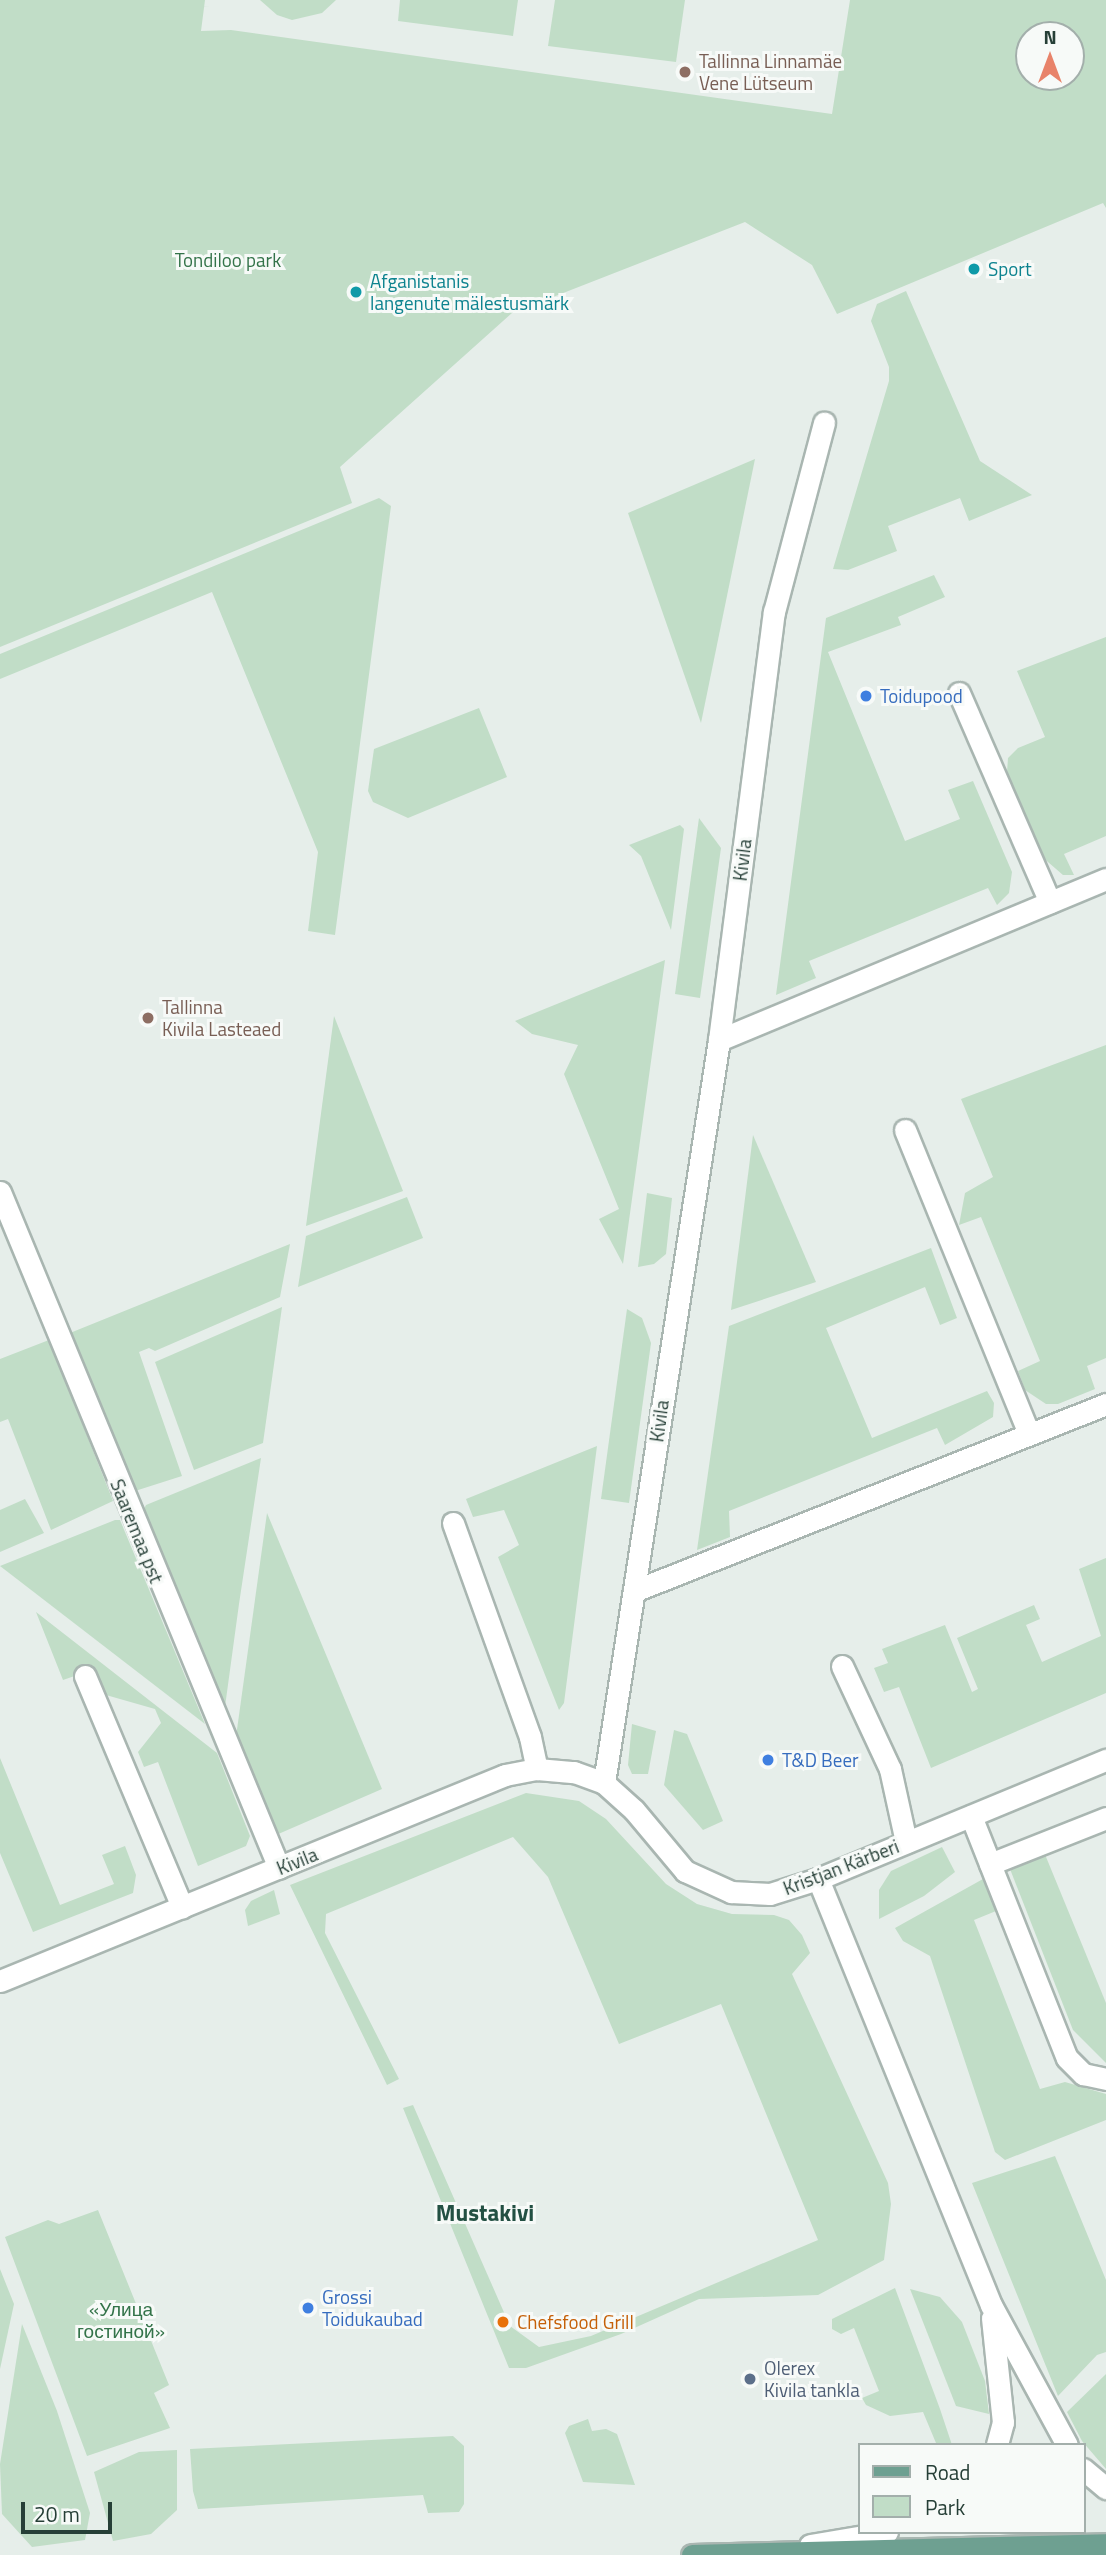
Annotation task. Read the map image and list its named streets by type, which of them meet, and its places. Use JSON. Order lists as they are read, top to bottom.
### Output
{
  "streets": {
    "street": ["Kivila", "Saaremaa pst", "Kristjan Kärberi"]
  },
  "crossings": [
    ["Kivila", "Saaremaa pst"],
    ["Kivila", "Kristjan Kärberi"]
  ],
  "districts": ["Mustakivi"],
  "parks": ["Tondiloo park", "«Улица гостиной»"],
  "places": [
    "Tallinna Linnamäe Vene Lütseum",
    "Sport",
    "Afganistanis langenute mälestusmärk",
    "Toidupood",
    "Tallinna Kivila Lasteaed",
    "T&D Beer",
    "Grossi Toidukaubad",
    "Chefsfood Grill",
    "Olerex Kivila tankla"
  ],
  "legend": ["Road", "Park"],
  "scale_bar": "20 m",
  "north": "top"
}
